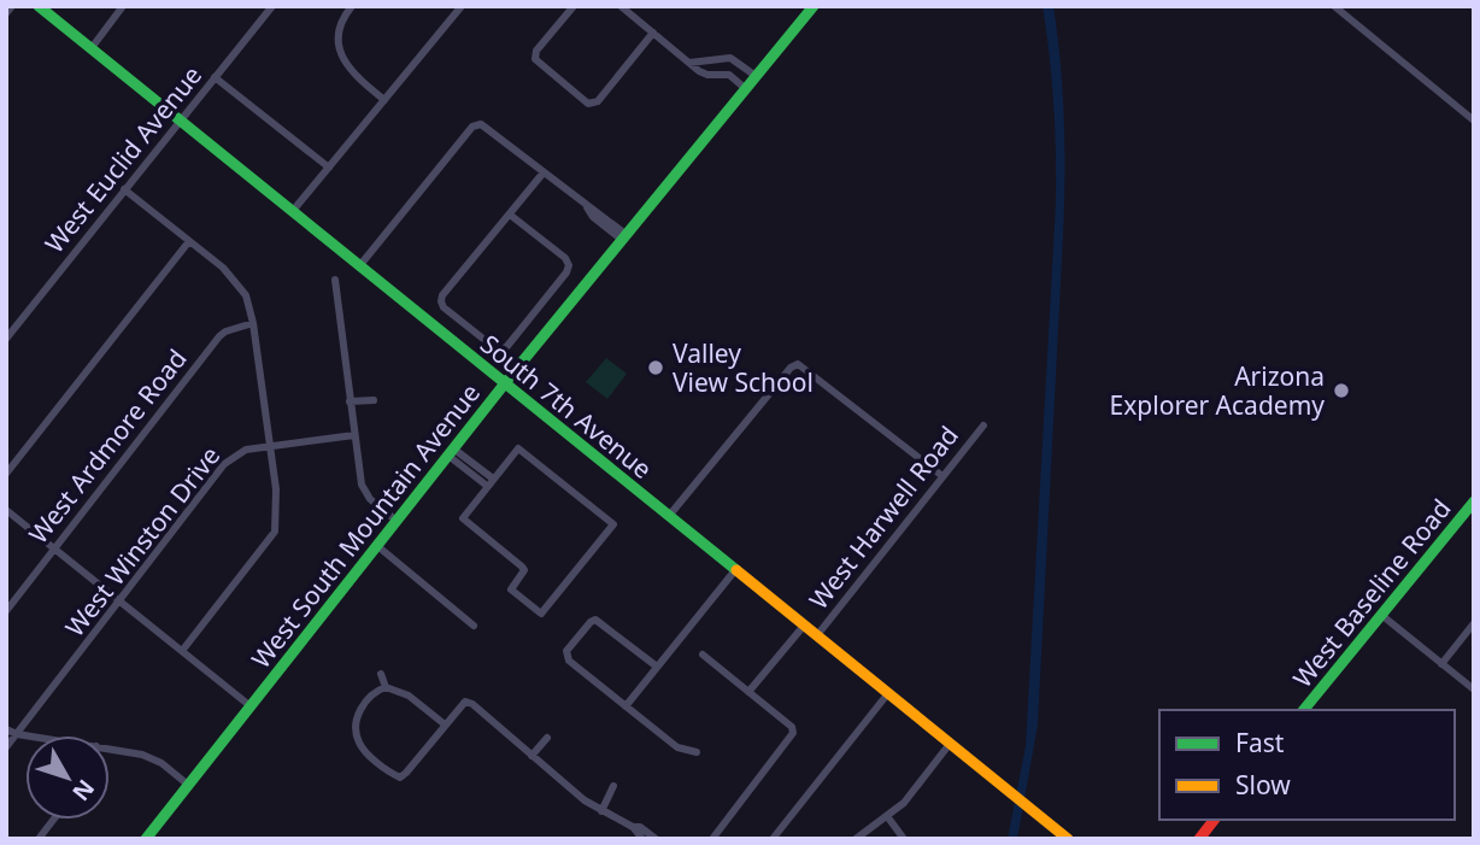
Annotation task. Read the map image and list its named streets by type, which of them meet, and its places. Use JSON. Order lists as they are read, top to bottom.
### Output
{
  "streets": {
    "street": [
      "West Euclid Avenue",
      "South 7th Avenue",
      "West Ardmore Road",
      "West Harwell Road",
      "West South Mountain Avenue",
      "West Winston Drive",
      "West Baseline Road"
    ]
  },
  "crossings": [
    ["West Euclid Avenue", "South 7th Avenue"],
    ["South 7th Avenue", "West Harwell Road"],
    ["South 7th Avenue", "West South Mountain Avenue"]
  ],
  "places": ["Valley View School", "Arizona Explorer Academy"],
  "legend": ["Fast", "Slow"],
  "north": "bottom right"
}
